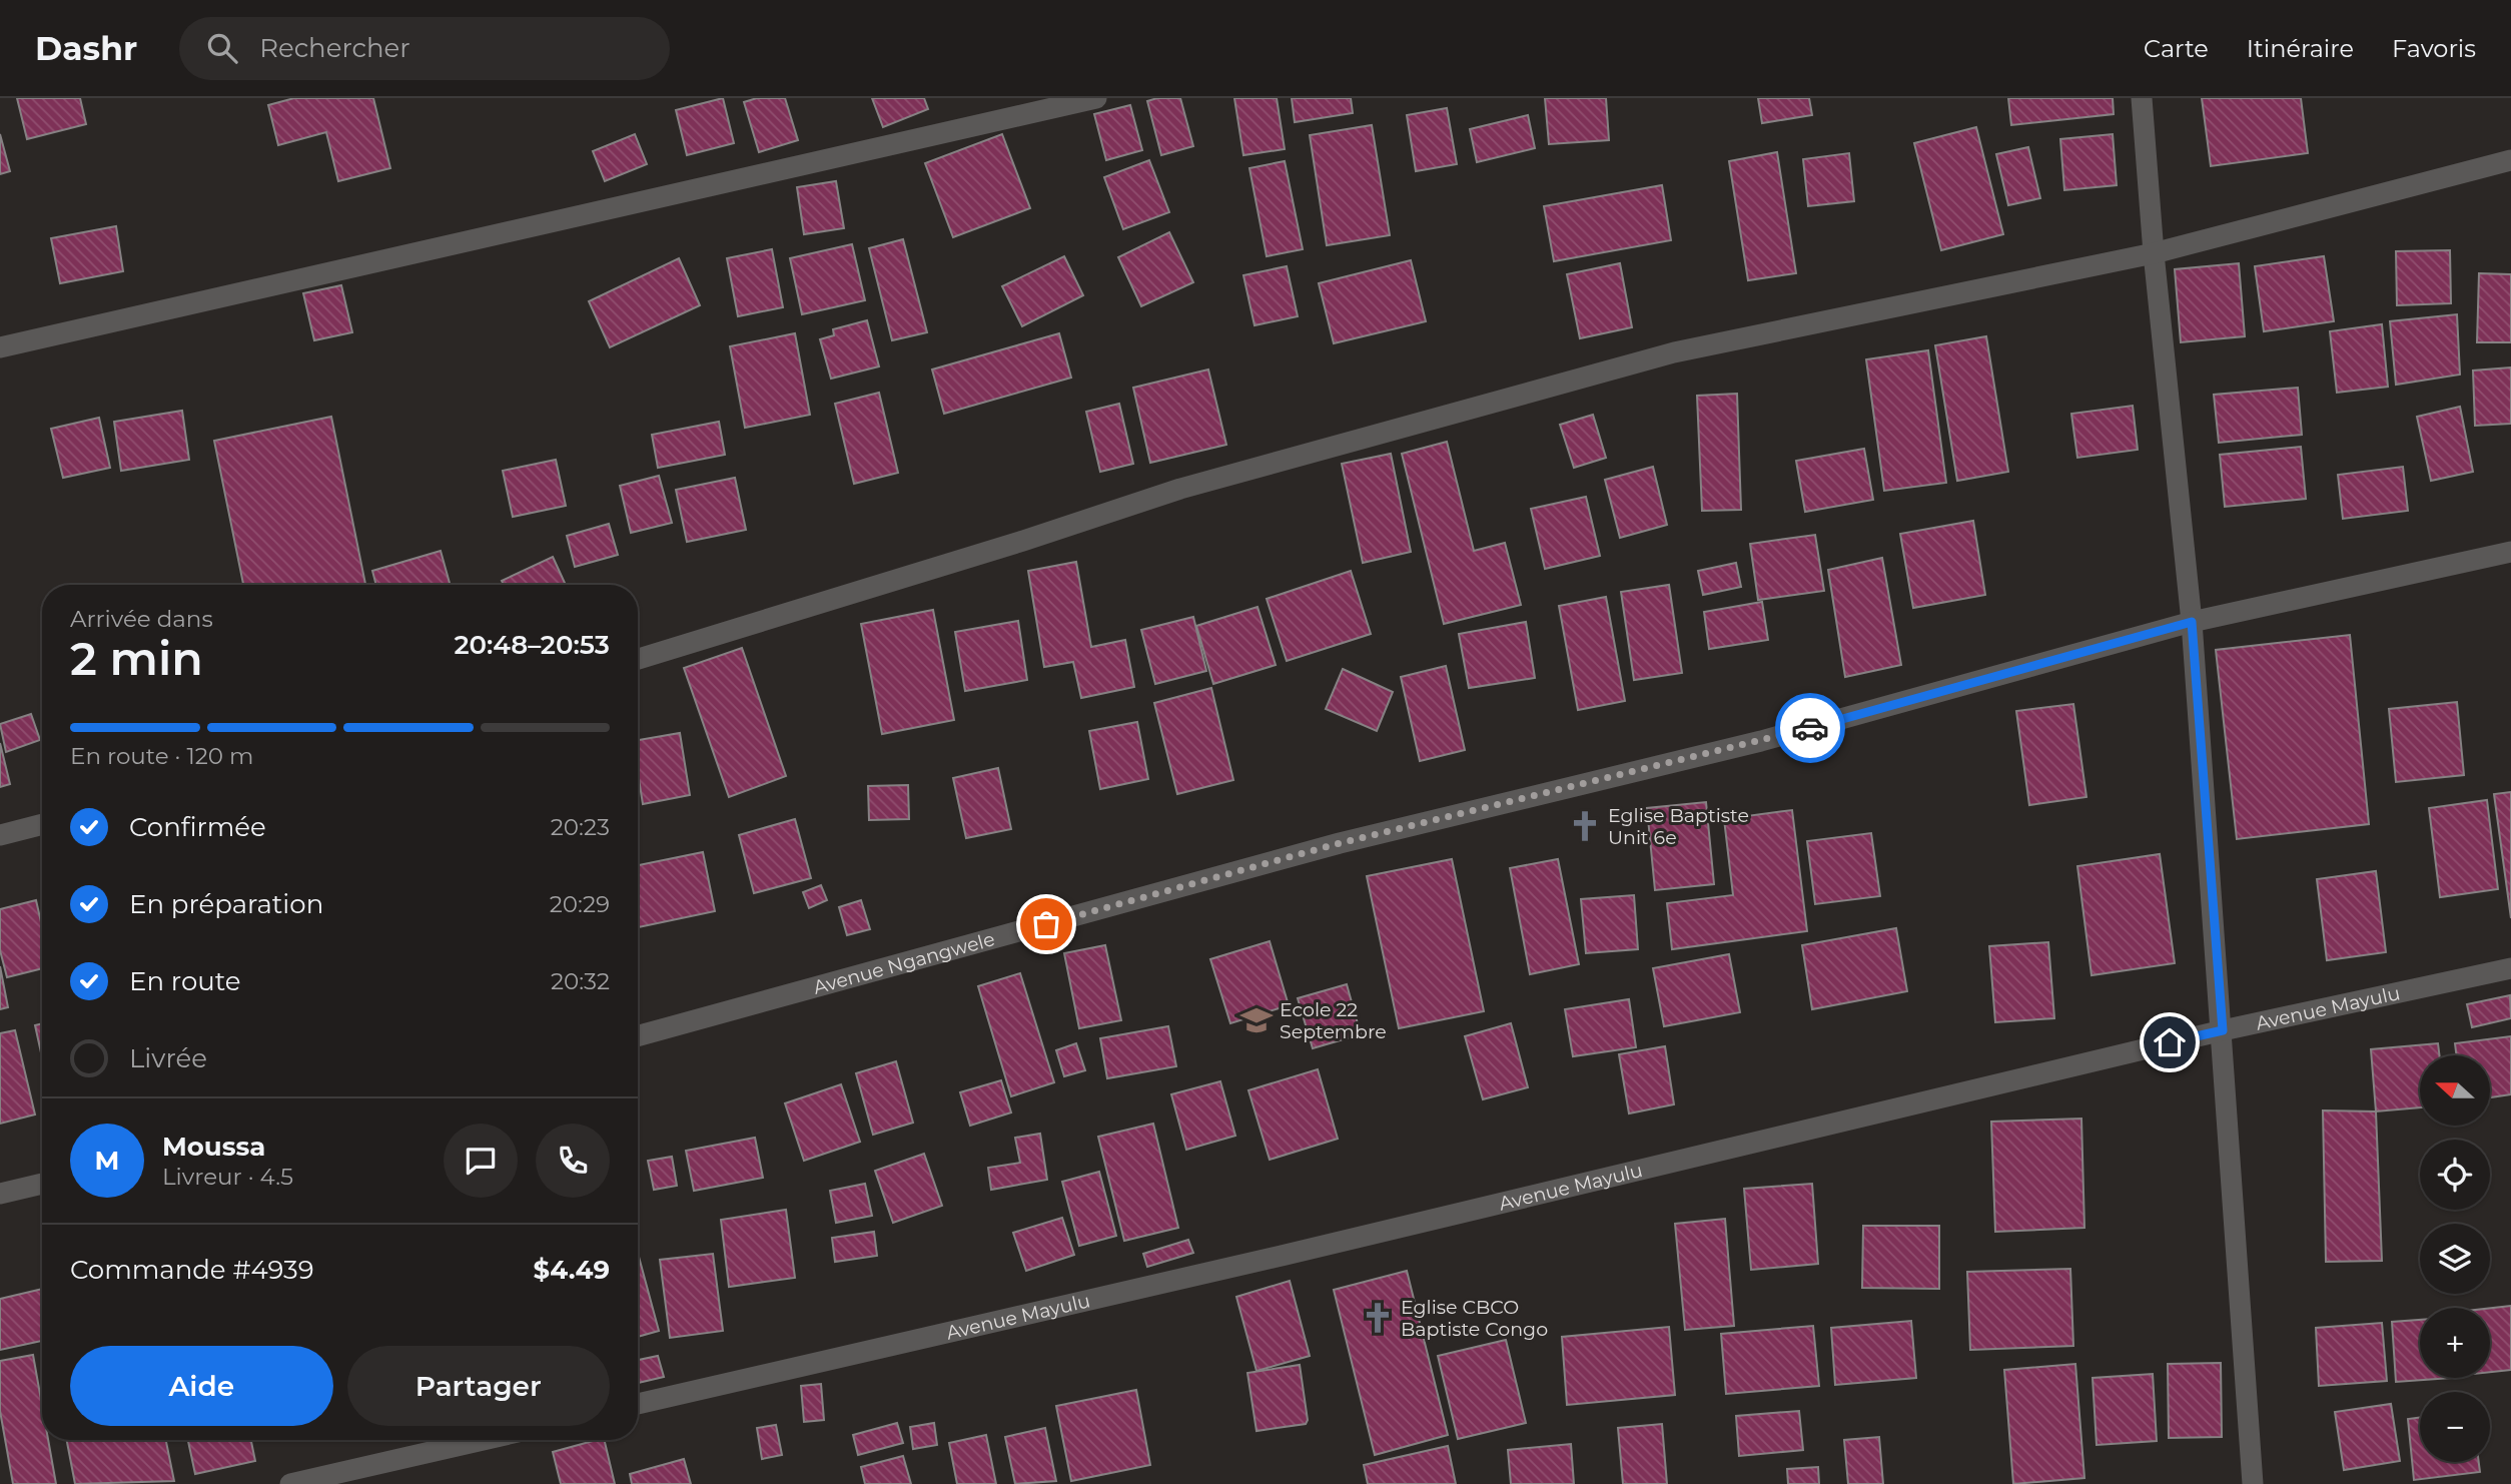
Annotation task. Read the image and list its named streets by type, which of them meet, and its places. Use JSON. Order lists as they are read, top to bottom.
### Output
{
  "streets": {
    "street": ["Avenue Ngangwele", "Avenue Mayulu"]
  },
  "places": {
    "church": ["Eglise Baptiste Unit 6e", "Eglise CBCO Baptiste Congo"],
    "school or university": ["Ecole 22 Septembre"]
  },
  "north": "left",
  "page": {
    "header": "Dashr",
    "search": "Rechercher",
    "nav": ["Carte", "Itinéraire", "Favoris"],
    "heading": ["2 min", "Arrivée dans", "20:48–20:53"],
    "panel": [
      "Moussa",
      "Livreur · 4.5",
      "Commande #4939",
      "$4.49"
    ],
    "bar": "En route · 120 m",
    "list": [
      ["Confirmée", "20:23"],
      ["En préparation", "20:29"],
      ["En route", "20:32"],
      "Livrée"
    ],
    "map_buttons": ["+", "−"],
    "round": "M",
    "buttons": ["Aide", "Partager"]
  }
}
